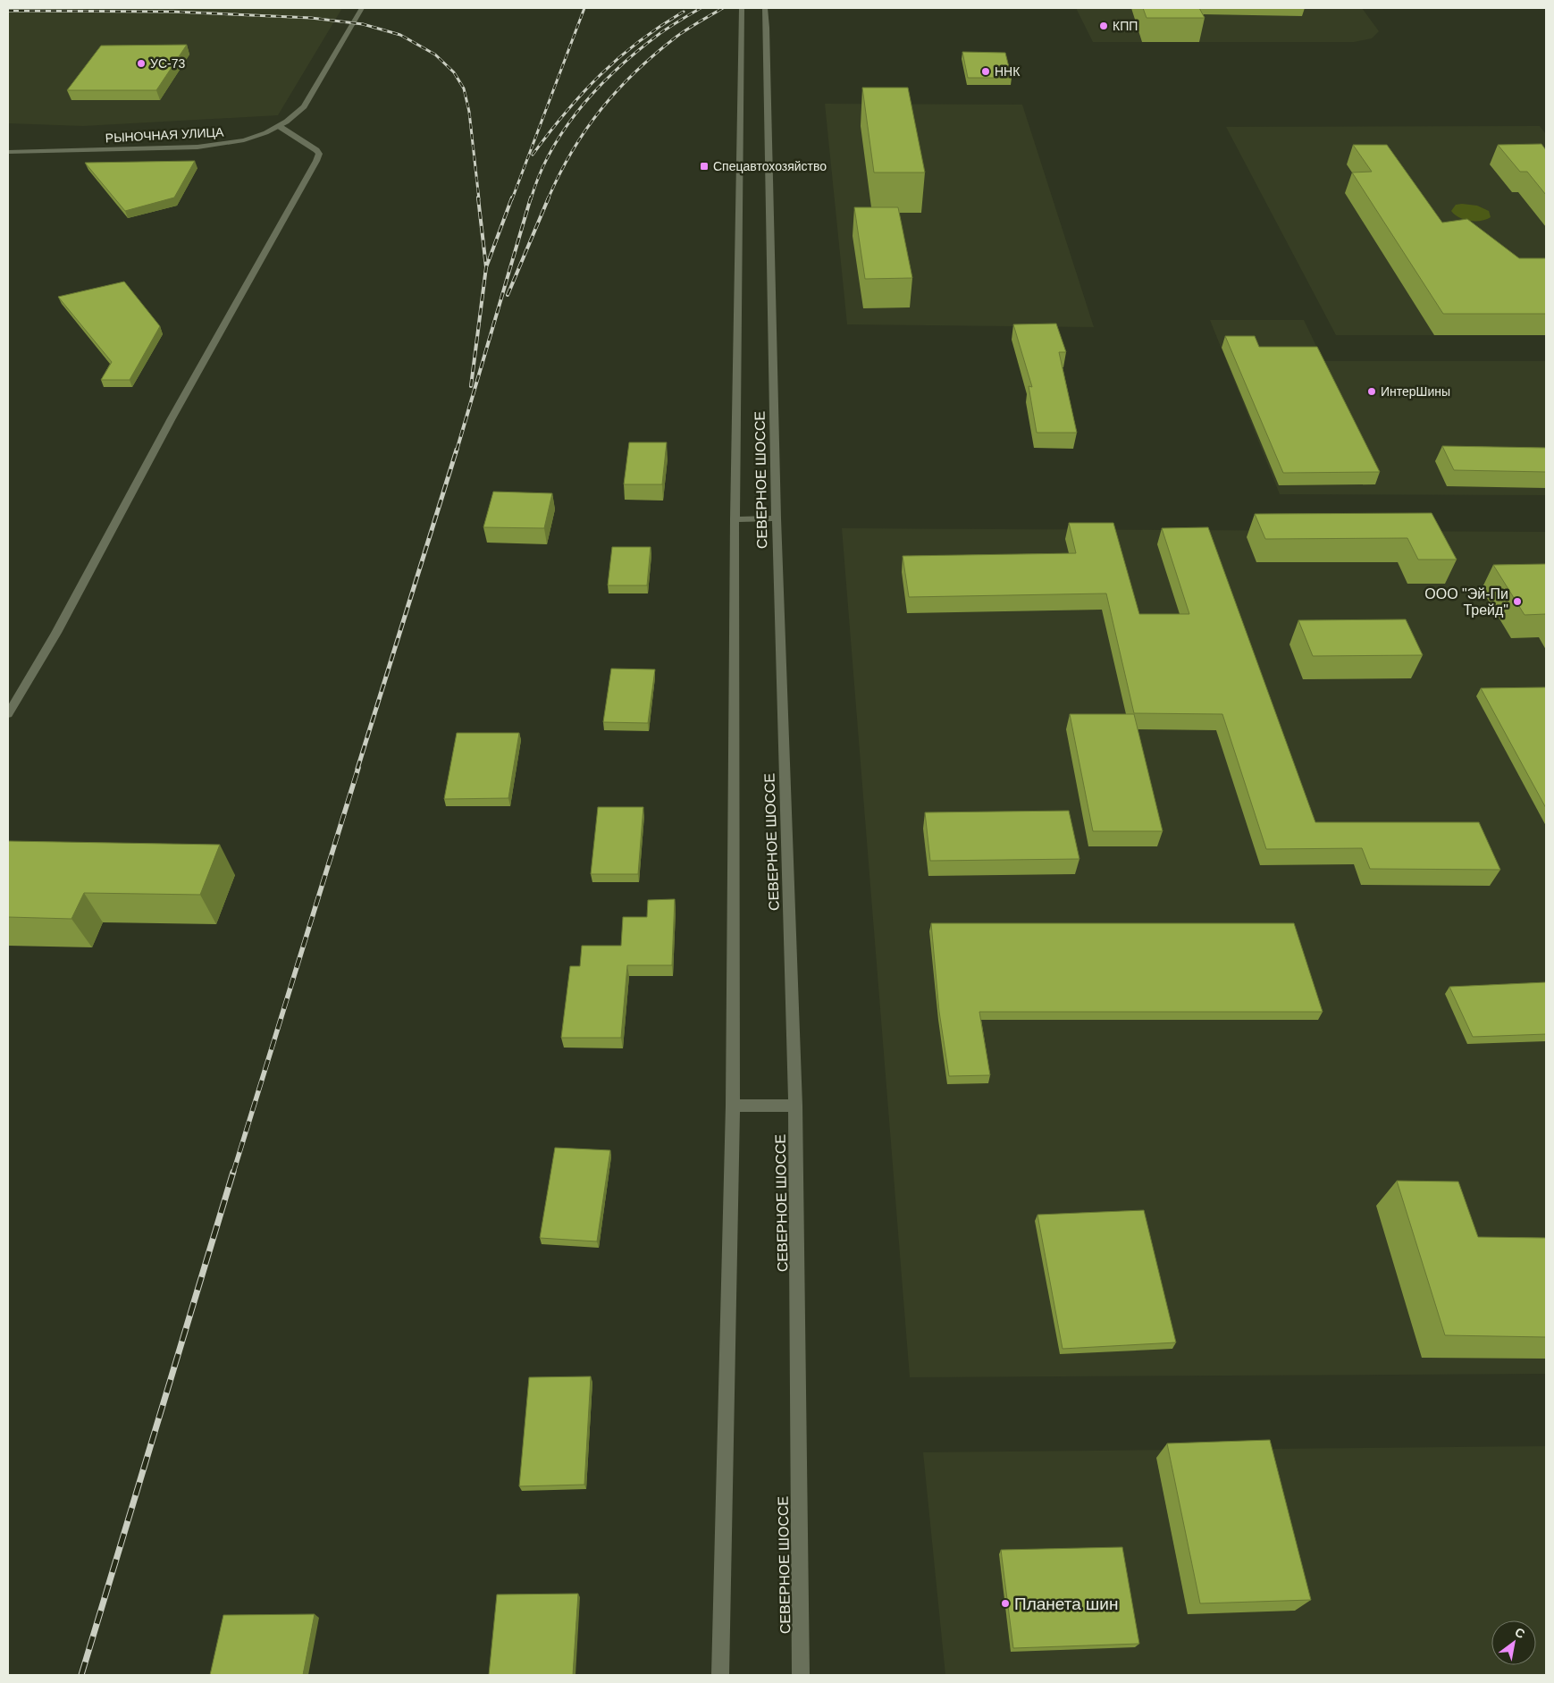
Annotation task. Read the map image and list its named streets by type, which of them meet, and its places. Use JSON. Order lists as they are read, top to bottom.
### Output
{
  "streets": {
    "main road": ["РЫНОЧНАЯ УЛИЦА", "СЕВЕРНОЕ ШОССЕ"]
  },
  "places": {
    "other": [
      "КПП",
      "УС-73",
      "ННК",
      "ИнтерШины",
      "ООО \"Эй-Пи Трейд\"",
      "Планета шин"
    ],
    "transit": ["Спецавтохозяйство"]
  },
  "north": "top right"
}
